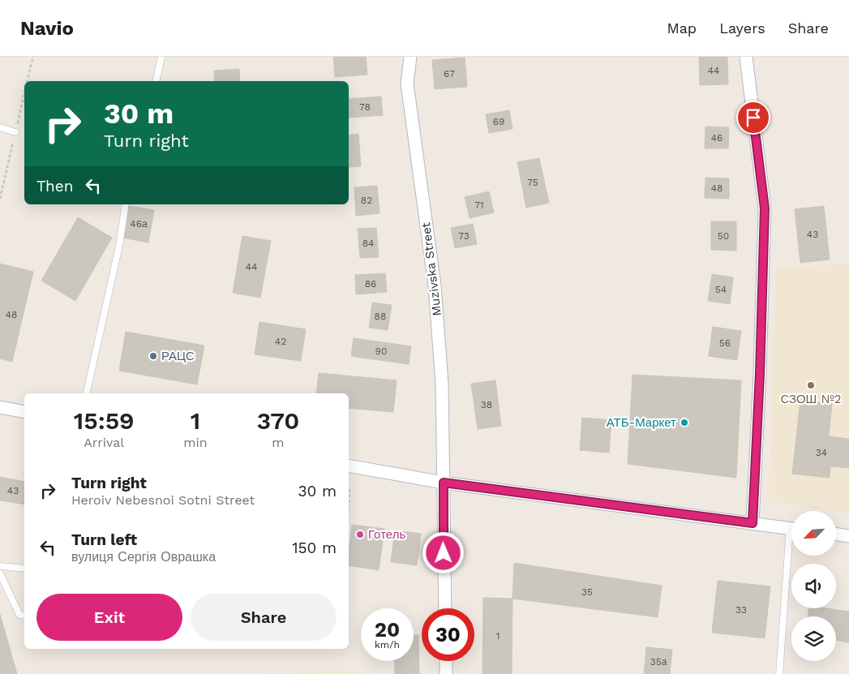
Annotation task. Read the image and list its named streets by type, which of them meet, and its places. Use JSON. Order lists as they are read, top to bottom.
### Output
{
  "streets": {
    "street": ["Muzivska Street"]
  },
  "places": [
    "РАЦС",
    "СЗОШ №2",
    "АТБ-Маркет",
    "Готель"
  ],
  "house_numbers": [
    "44",
    "67",
    "78",
    "69",
    "46",
    "75",
    "48",
    "82",
    "71",
    "46а",
    "43",
    "73",
    "50",
    "84",
    "44",
    "86",
    "54",
    "48",
    "88",
    "42",
    "56",
    "90",
    "38",
    "34",
    "43",
    "35",
    "33",
    "1",
    "35а"
  ],
  "north": "bottom left",
  "page": {
    "header": "Navio",
    "nav": ["Map", "Layers", "Share"],
    "turn": ["30 m", "Turn right"],
    "then": "Then",
    "eta": [
      "15:59",
      "Arrival",
      "1",
      "min",
      "370",
      "m"
    ],
    "list": [
      {
        "name": "Turn right",
        "note": "Heroiv Nebesnoi Sotni Street",
        "value": "30 m"
      },
      {
        "name": "Turn left",
        "note": "вулиця Сергія Оврашка",
        "value": "150 m"
      }
    ],
    "buttons": ["Exit", "Share"],
    "speed": "20 km/h",
    "limit": "30"
  }
}
